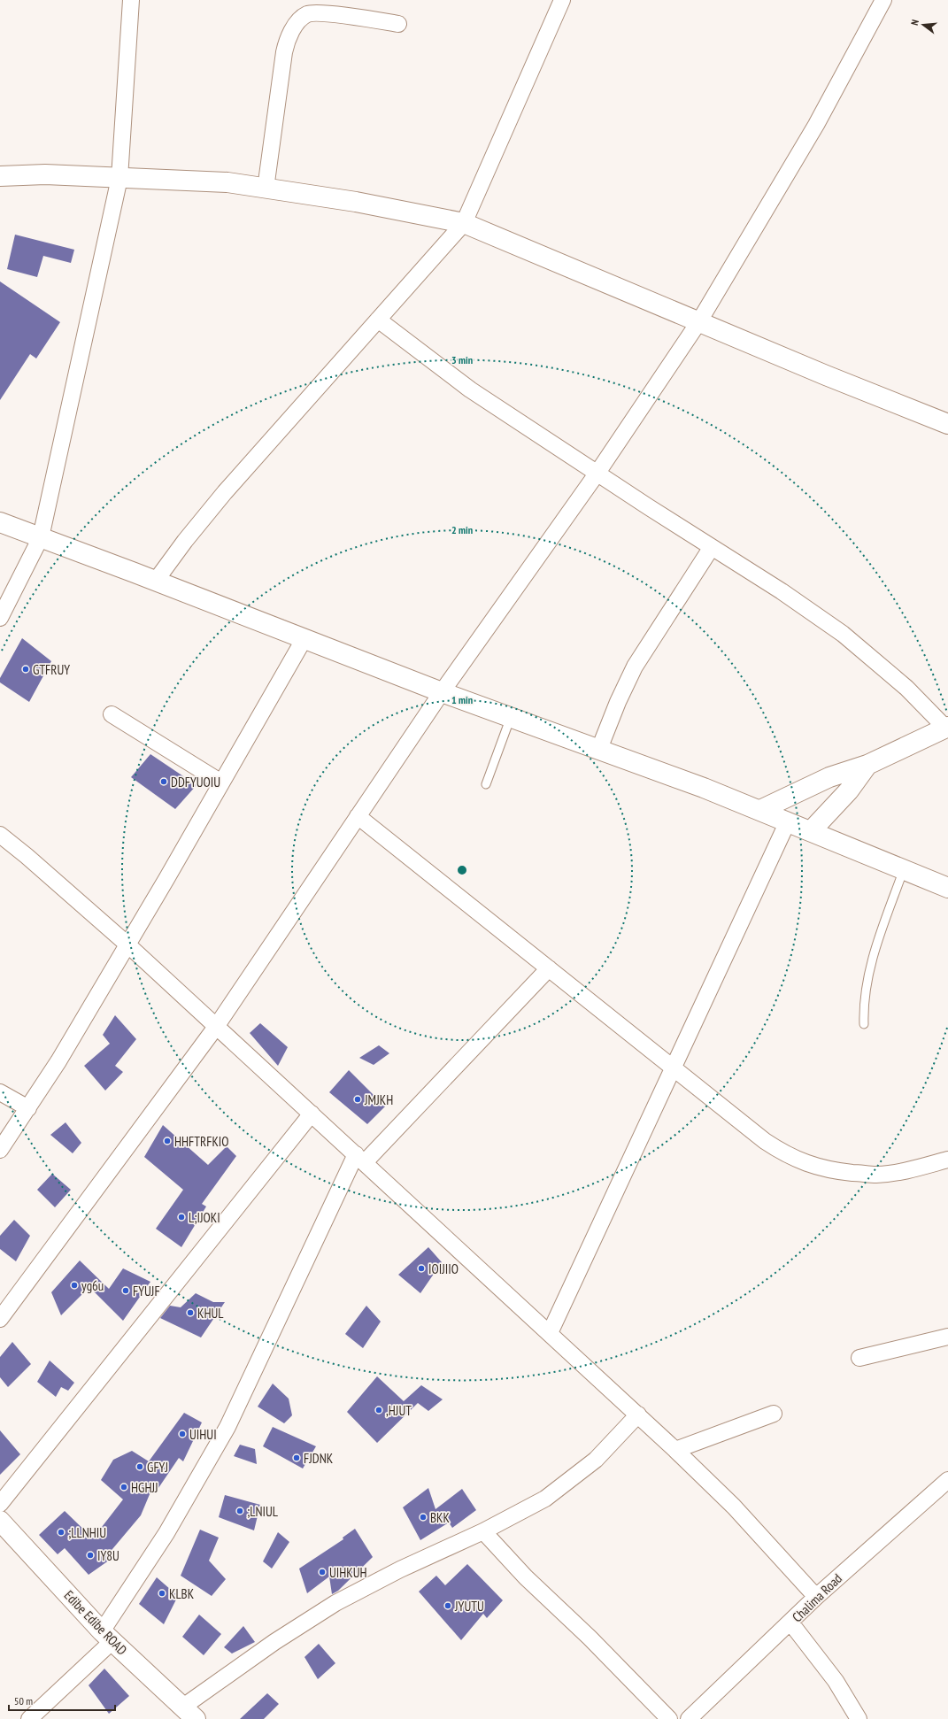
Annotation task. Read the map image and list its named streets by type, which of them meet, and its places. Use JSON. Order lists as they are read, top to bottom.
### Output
{
  "streets": {
    "street": ["Chalima Road", "Edibe Edibe ROAD"]
  },
  "places": [
    "GTFRUY",
    "DDFYUOIU",
    "JMJKH",
    "HHFTRFKIO",
    "L;IJOKI",
    "IOIJIIO",
    "yg6u",
    "FYUJF",
    "KHUL",
    ",HJUT",
    "UIHUI",
    "FJDNK",
    "GFYJ",
    "HGHJJ",
    ";LNIUL",
    "BKK",
    ";LLNHIU",
    "IY8U",
    "UIHKUH",
    "KLBK",
    "JYUTU"
  ],
  "scale_bar": "50 m",
  "north": "left",
  "rings": ["3 min", "2 min", "1 min"]
}
